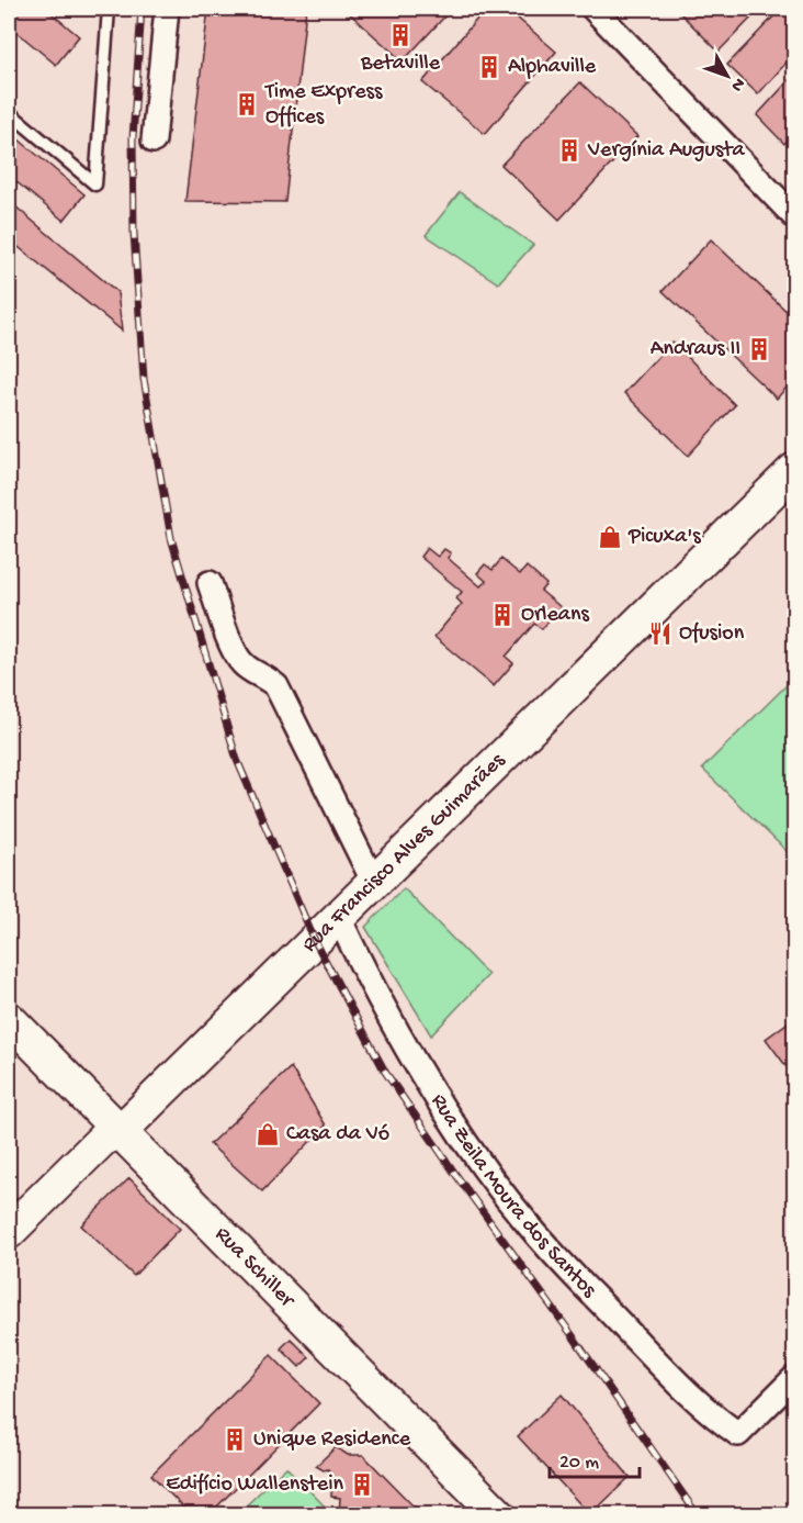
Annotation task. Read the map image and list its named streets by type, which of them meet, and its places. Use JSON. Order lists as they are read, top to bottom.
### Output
{
  "streets": {
    "street": ["Rua Francisco Alves Guimarães", "Rua Zeila Moura dos Santos", "Rua Schiller"]
  },
  "crossings": [
    ["Rua Francisco Alves Guimarães", "Rua Zeila Moura dos Santos"],
    ["Rua Francisco Alves Guimarães", "Rua Schiller"]
  ],
  "places": {
    "building": [
      "Betaville",
      "Alphaville",
      "Time Express Offices",
      "Vergínia Augusta",
      "Andraus II",
      "Orleans",
      "Unique Residence",
      "Edifício Wallenstein"
    ],
    "shop": ["Picuxa's", "Casa da Vó"],
    "restaurant": ["Ofusion"]
  },
  "scale_bar": "20 m",
  "north": "bottom right"
}
